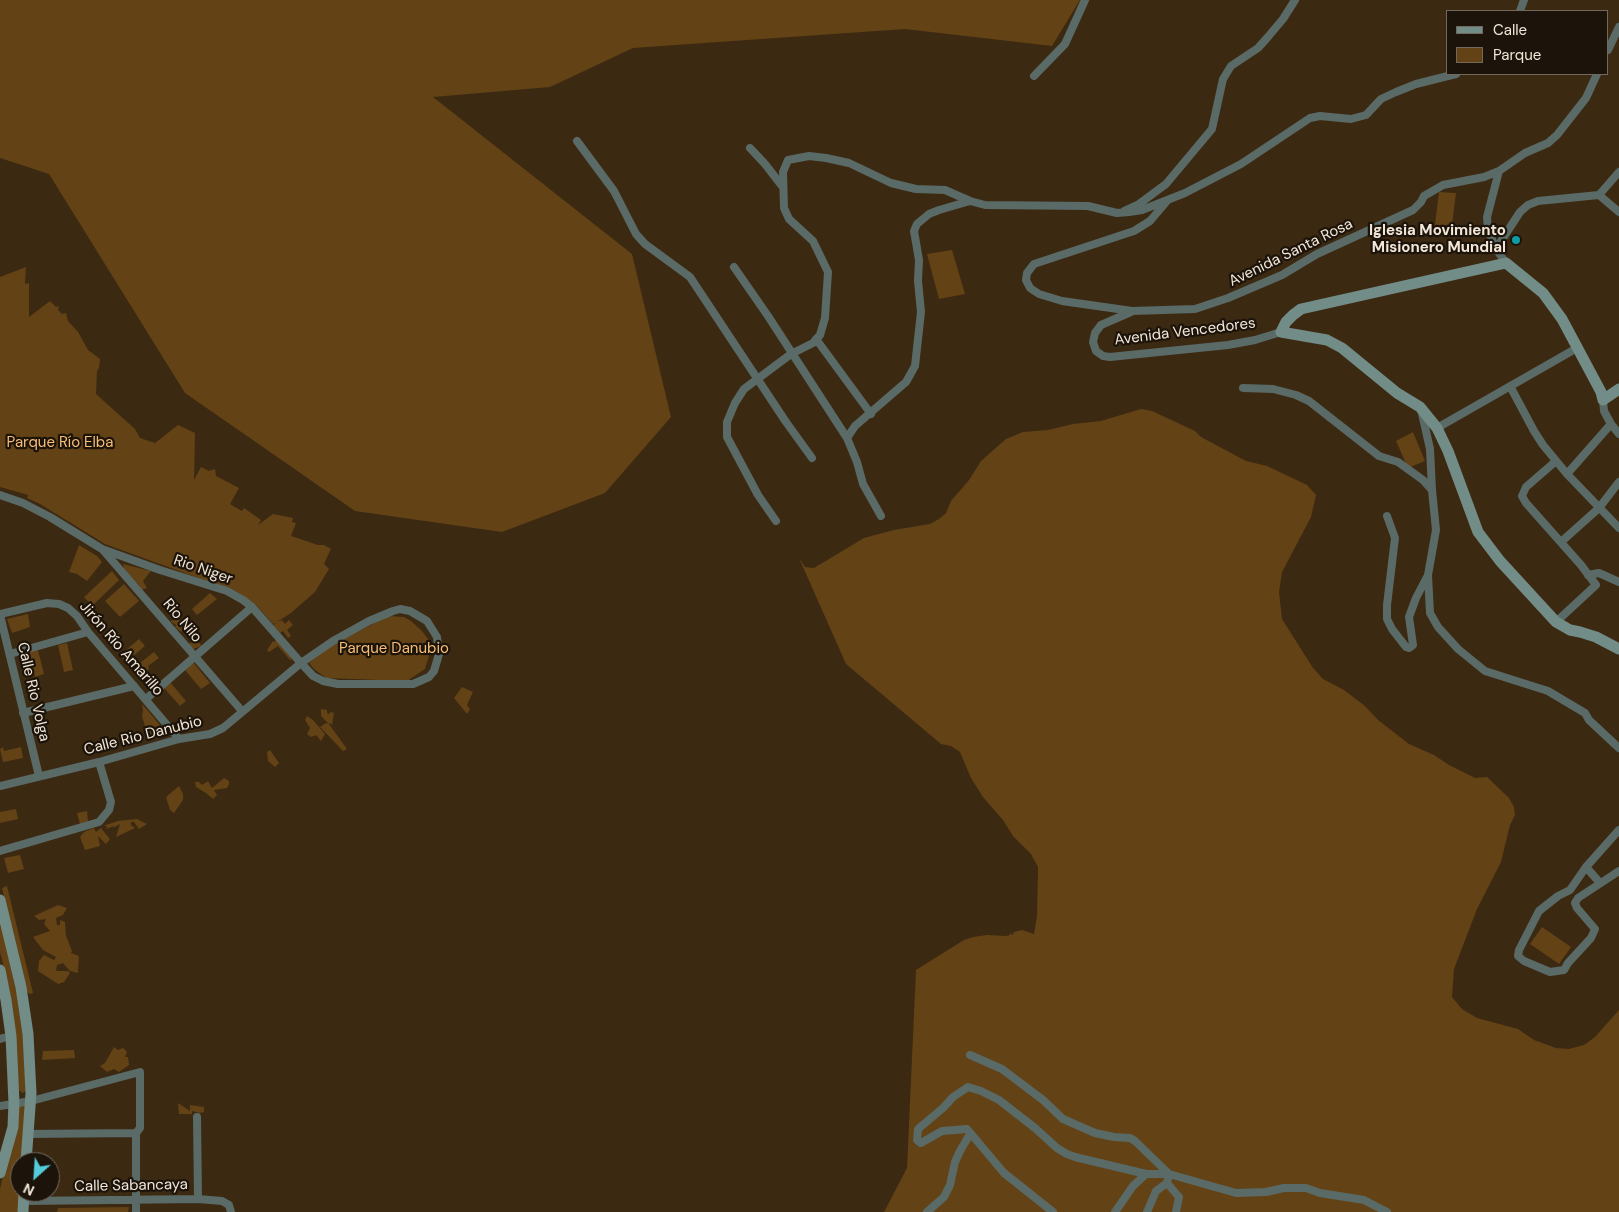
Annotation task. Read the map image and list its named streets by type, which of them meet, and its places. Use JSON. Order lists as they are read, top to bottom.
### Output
{
  "streets": {
    "street": [
      "Avenida Santa Rosa",
      "Avenida Vencedores",
      "Rio Niger",
      "Rio Nilo",
      "Jirón Río Amarillo",
      "Calle Rio Volga",
      "Calle Rio Danubio",
      "Calle Sabancaya"
    ]
  },
  "crossings": [
    ["Avenida Santa Rosa", "Avenida Vencedores"],
    ["Rio Niger", "Rio Nilo"],
    ["Rio Niger", "Calle Rio Danubio"],
    ["Rio Nilo", "Calle Rio Danubio"],
    ["Jirón Río Amarillo", "Calle Rio Volga"],
    ["Jirón Río Amarillo", "Calle Rio Danubio"],
    ["Calle Rio Volga", "Calle Rio Danubio"]
  ],
  "parks": ["Parque Río Elba", "Parque Danubio"],
  "places": ["Iglesia Movimiento Misionero Mundial"],
  "legend": ["Calle", "Parque"],
  "north": "bottom left"
}
